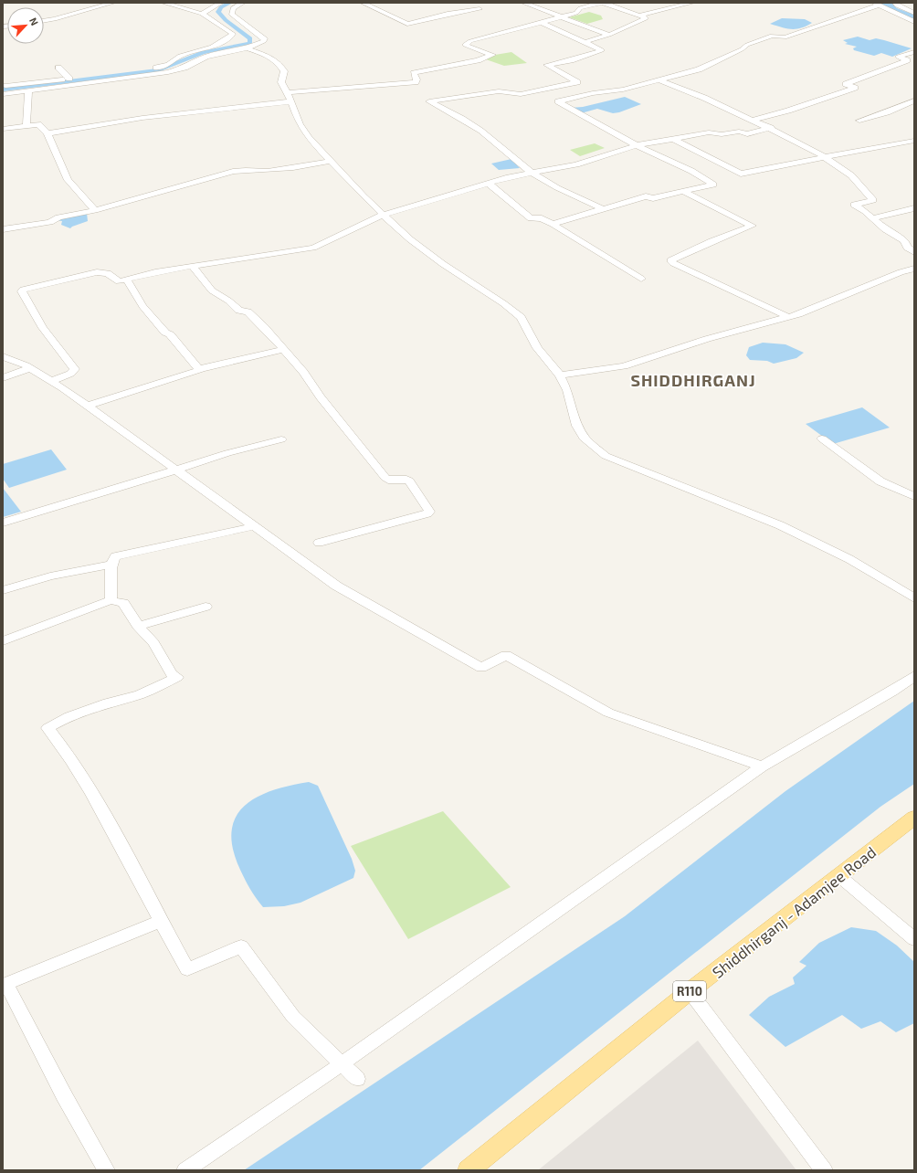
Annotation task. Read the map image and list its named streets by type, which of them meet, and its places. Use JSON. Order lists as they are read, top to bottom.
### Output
{
  "streets": {
    "main road": ["Shiddhirganj - Adamjee Road", "R110"]
  },
  "districts": ["SHIDDHIRGANJ"],
  "north": "top right"
}
